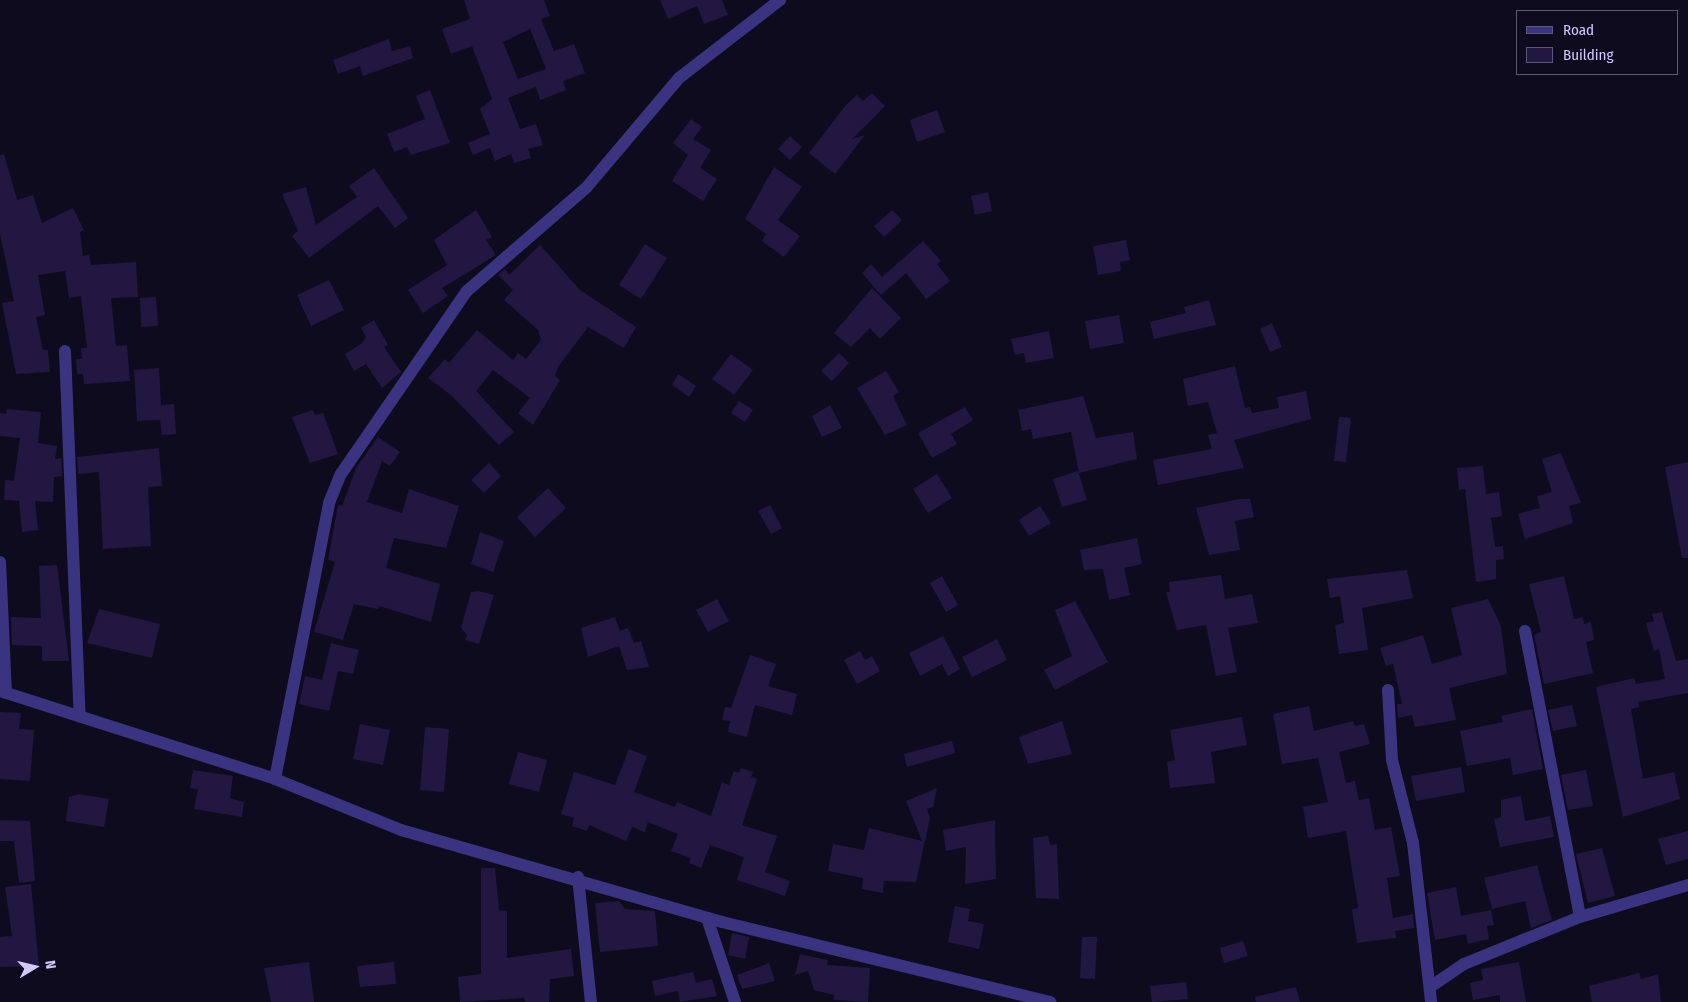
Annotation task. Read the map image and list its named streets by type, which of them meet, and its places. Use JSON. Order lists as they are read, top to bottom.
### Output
{
  "legend": ["Road", "Building"],
  "north": "right"
}
